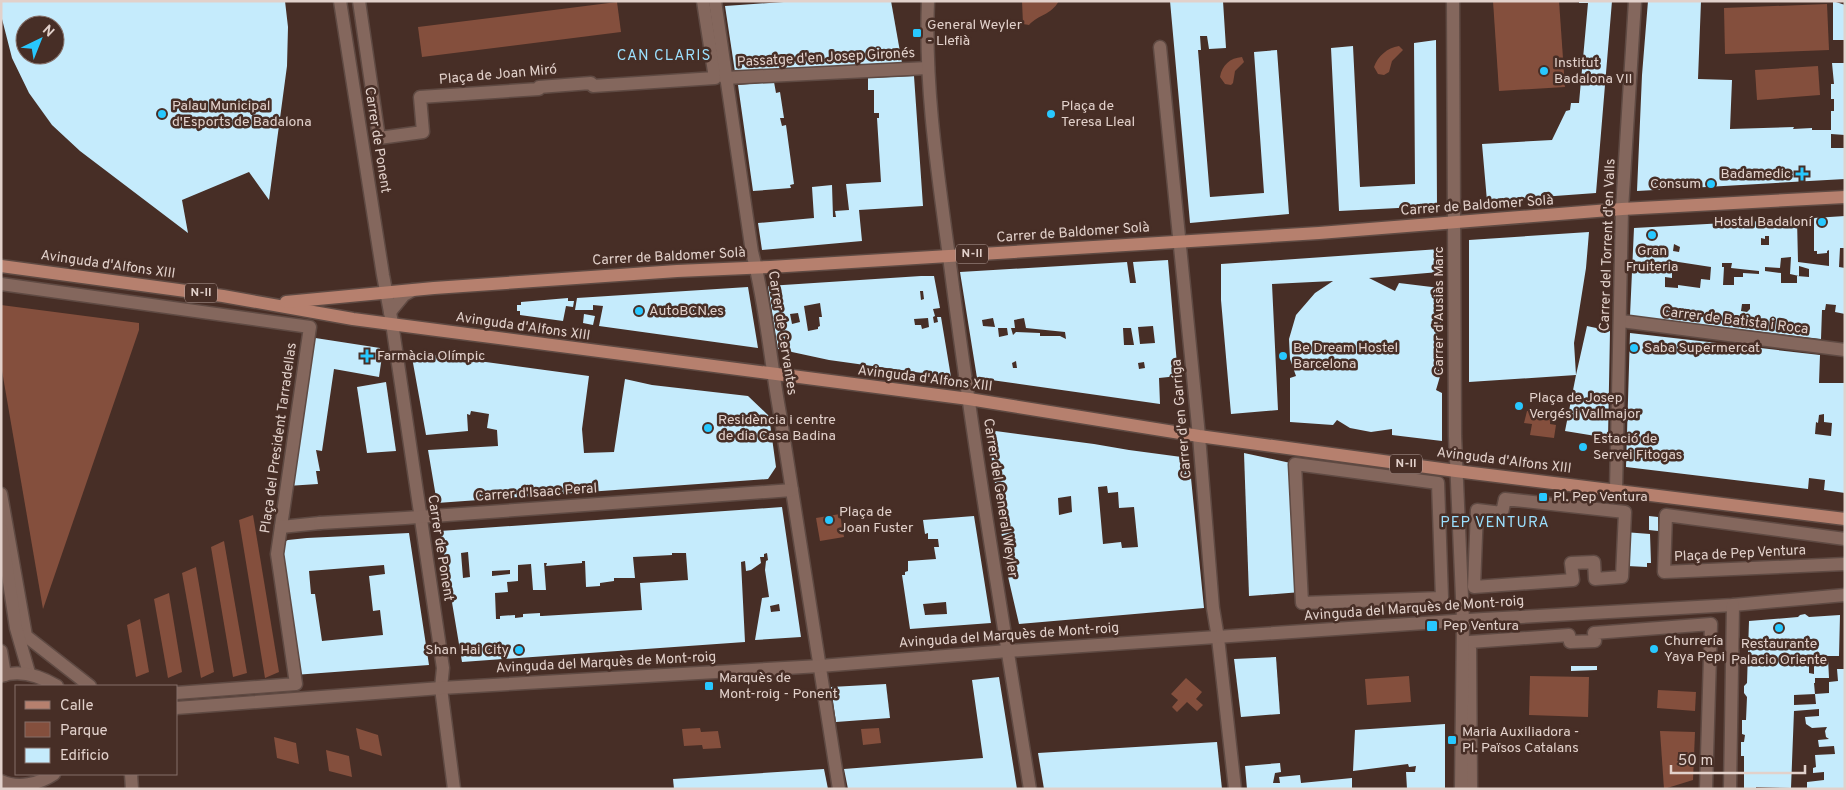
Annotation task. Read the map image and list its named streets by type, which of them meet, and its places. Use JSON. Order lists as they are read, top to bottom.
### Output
{
  "streets": {
    "main road": ["Carrer de Baldomer Solà", "N-II", "Avinguda d'Alfons XIII"],
    "street": [
      "Passatge d'en Josep Gironés",
      "Plaça de Joan Miró",
      "Carrer de Ponent",
      "Carrer del Torrent d'en Valls",
      "Carrer d'Ausiàs Marc",
      "Carrer de Batista i Roca",
      "Carrer de Cervantes",
      "Carrer d'en Garriga",
      "Plaça del President Tarradellas",
      "Carrer d'Isaac Peral",
      "Carrer del General Weyler",
      "Plaça de Pep Ventura",
      "Avinguda del Marquès de Mont-roig"
    ]
  },
  "crossings": [
    ["Passatge d'en Josep Gironés", "Carrer de Cervantes"],
    ["Passatge d'en Josep Gironés", "Carrer del General Weyler"],
    ["Carrer de Ponent", "Carrer de Baldomer Solà"],
    ["Carrer de Ponent", "Avinguda d'Alfons XIII"],
    ["Carrer de Ponent", "Carrer d'Isaac Peral"],
    ["Carrer de Ponent", "Avinguda del Marquès de Mont-roig"],
    ["Carrer de Baldomer Solà", "Carrer del Torrent d'en Valls"],
    ["Carrer de Baldomer Solà", "Avinguda d'Alfons XIII"],
    ["Carrer de Baldomer Solà", "Carrer d'Ausiàs Marc"],
    ["Carrer de Baldomer Solà", "Carrer de Cervantes"],
    ["Carrer de Baldomer Solà", "Carrer d'en Garriga"],
    ["Carrer de Baldomer Solà", "Carrer del General Weyler"],
    ["Carrer del Torrent d'en Valls", "Avinguda d'Alfons XIII"],
    ["Carrer del Torrent d'en Valls", "Carrer de Batista i Roca"],
    ["Avinguda d'Alfons XIII", "Carrer d'Ausiàs Marc"],
    ["Avinguda d'Alfons XIII", "Carrer de Cervantes"],
    ["Avinguda d'Alfons XIII", "Carrer d'en Garriga"],
    ["Avinguda d'Alfons XIII", "Carrer del General Weyler"],
    ["Carrer d'Ausiàs Marc", "Avinguda del Marquès de Mont-roig"],
    ["Carrer de Cervantes", "Carrer d'Isaac Peral"],
    ["Carrer de Cervantes", "Avinguda del Marquès de Mont-roig"],
    ["Carrer d'en Garriga", "Avinguda del Marquès de Mont-roig"],
    ["Plaça del President Tarradellas", "Carrer d'Isaac Peral"],
    ["Carrer del General Weyler", "Avinguda del Marquès de Mont-roig"]
  ],
  "districts": ["CAN CLARIS", "PEP VENTURA"],
  "places": {
    "transit": [
      "General Weyler - Llefià",
      "Pl. Pep Ventura",
      "Pep Ventura",
      "Marquès de Mont-roig - Ponent",
      "Maria Auxiliadora - Pl. Països Catalans"
    ],
    "other": [
      "Institut Badalona VII",
      "Palau Municipal d'Esports de Badalona",
      "Plaça de Teresa Lleal",
      "Consum",
      "Hostal Badaloní",
      "Gran Fruiteria",
      "AutoBCN.es",
      "Saba Supermercat",
      "Be Dream Hostel Barcelona",
      "Plaça de Josep Vergés i Vallmajor",
      "Residència i centre de dia Casa Badina",
      "Estació de Servei Fitogas",
      "Plaça de Joan Fuster",
      "Restaurante Palacio Oriente",
      "Churrería Yaya Pepi",
      "Shan Hai City"
    ],
    "health": ["Badamedic", "Farmàcia Olímpic"]
  },
  "legend": ["Calle", "Parque", "Edificio"],
  "scale_bar": "50 m",
  "north": "top right"
}
